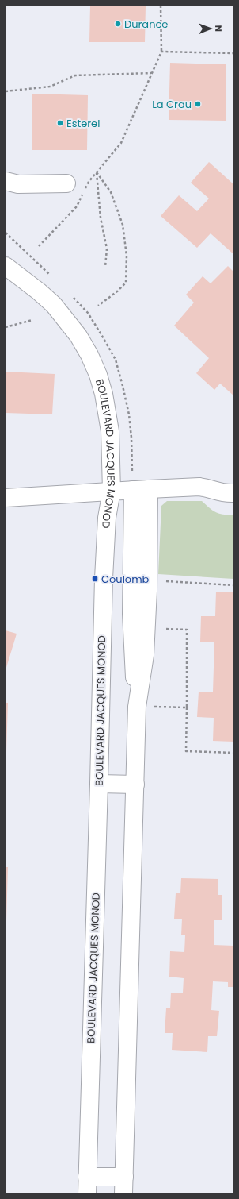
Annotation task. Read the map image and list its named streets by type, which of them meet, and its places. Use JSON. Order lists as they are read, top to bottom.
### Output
{
  "streets": {
    "street": ["BOULEVARD JACQUES MONOD"]
  },
  "places": {
    "other": ["Durance", "La Crau", "Esterel"],
    "transit": ["Coulomb"]
  },
  "north": "right"
}
